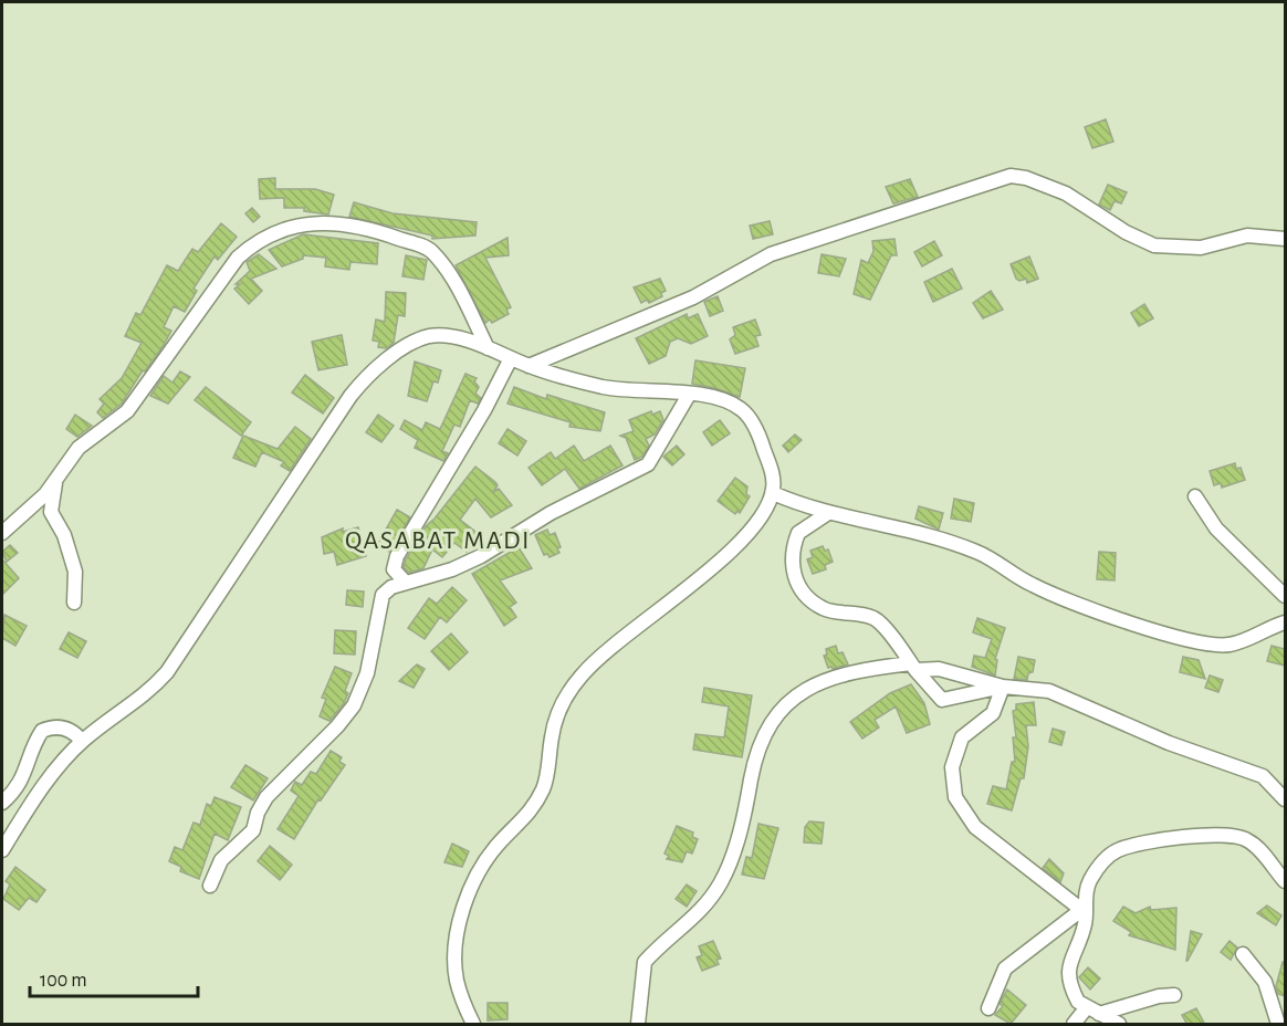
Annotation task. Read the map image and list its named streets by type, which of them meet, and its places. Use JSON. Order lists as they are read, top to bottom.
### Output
{
  "districts": ["QASABAT MADI"],
  "scale_bar": "100 m"
}
